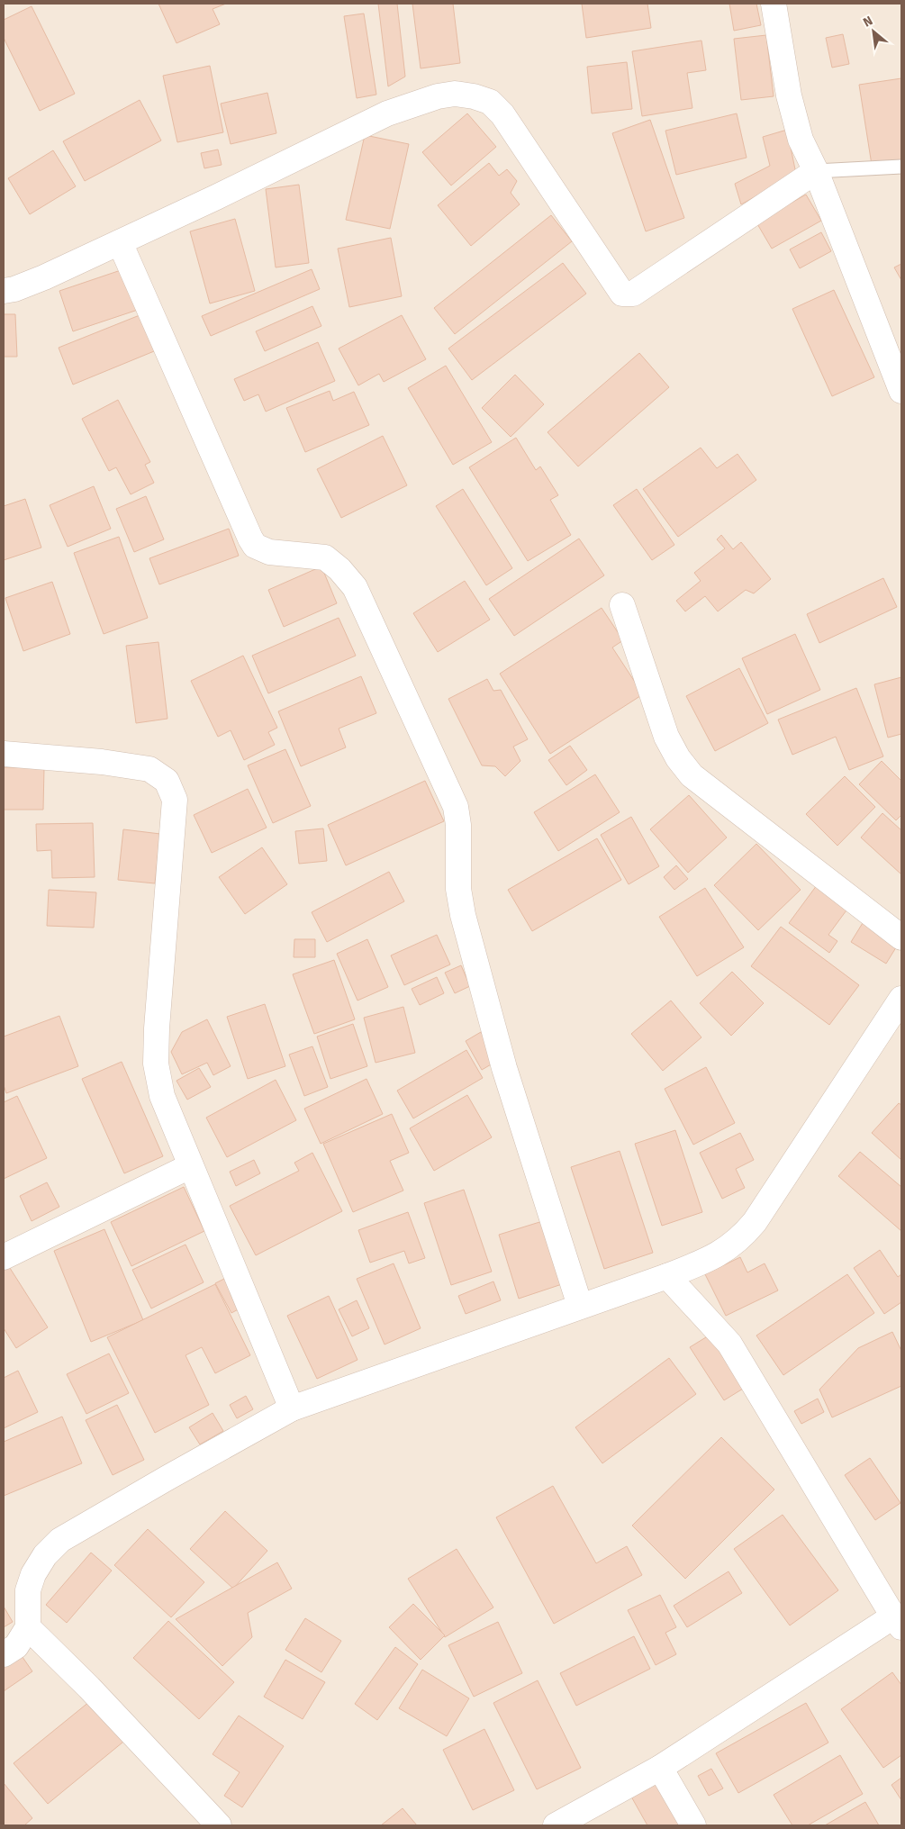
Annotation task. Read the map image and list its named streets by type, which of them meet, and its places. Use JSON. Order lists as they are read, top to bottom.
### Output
{
  "north": "top left"
}
